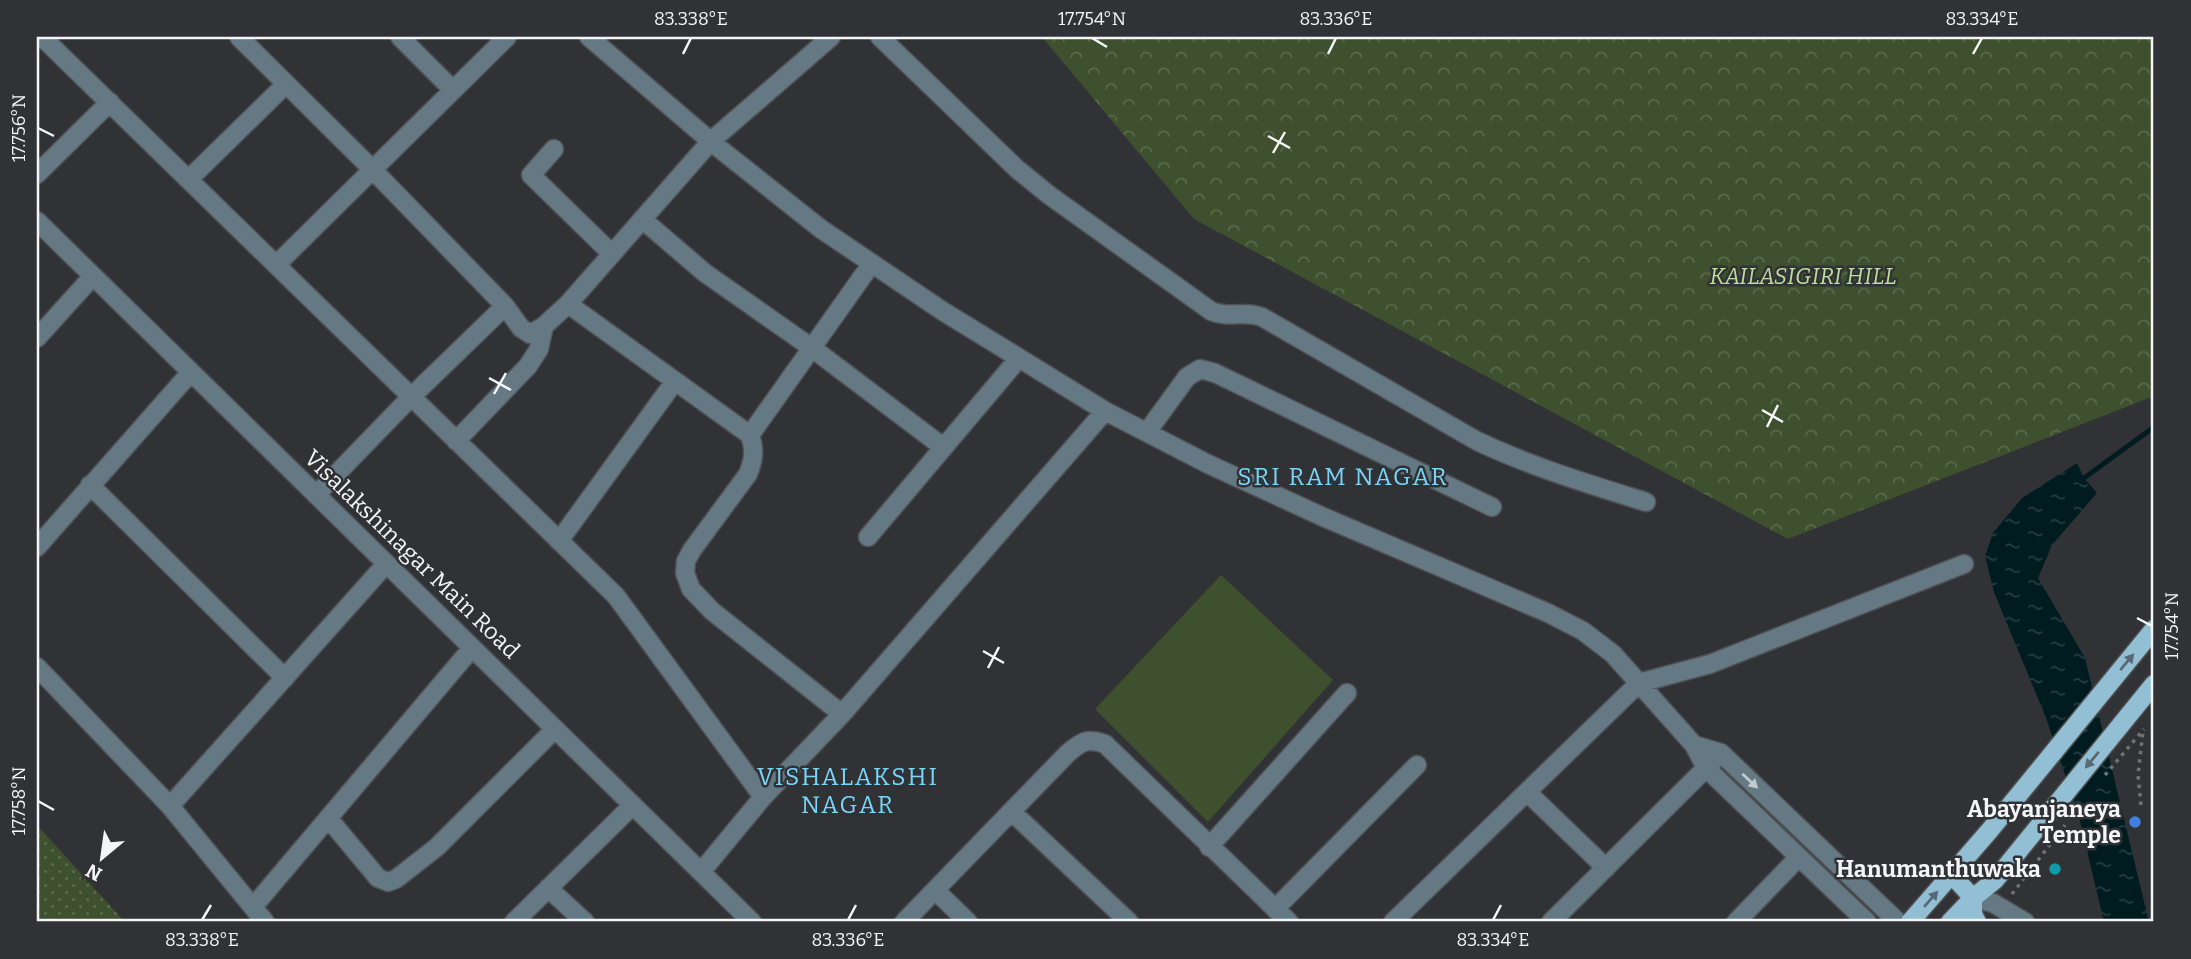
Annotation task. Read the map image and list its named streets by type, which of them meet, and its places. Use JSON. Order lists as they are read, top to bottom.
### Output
{
  "streets": {
    "street": ["Visalakshinagar Main Road"]
  },
  "districts": ["SRI RAM NAGAR", "VISHALAKSHI NAGAR"],
  "parks": ["KAILASIGIRI HILL"],
  "places": ["Abayanjaneya Temple", "Hanumanthuwaka"],
  "north": "bottom left",
  "coordinates": [
    "83.338°E",
    "17.754°N",
    "83.336°E",
    "83.334°E",
    "17.756°N",
    "17.758°N"
  ]
}
